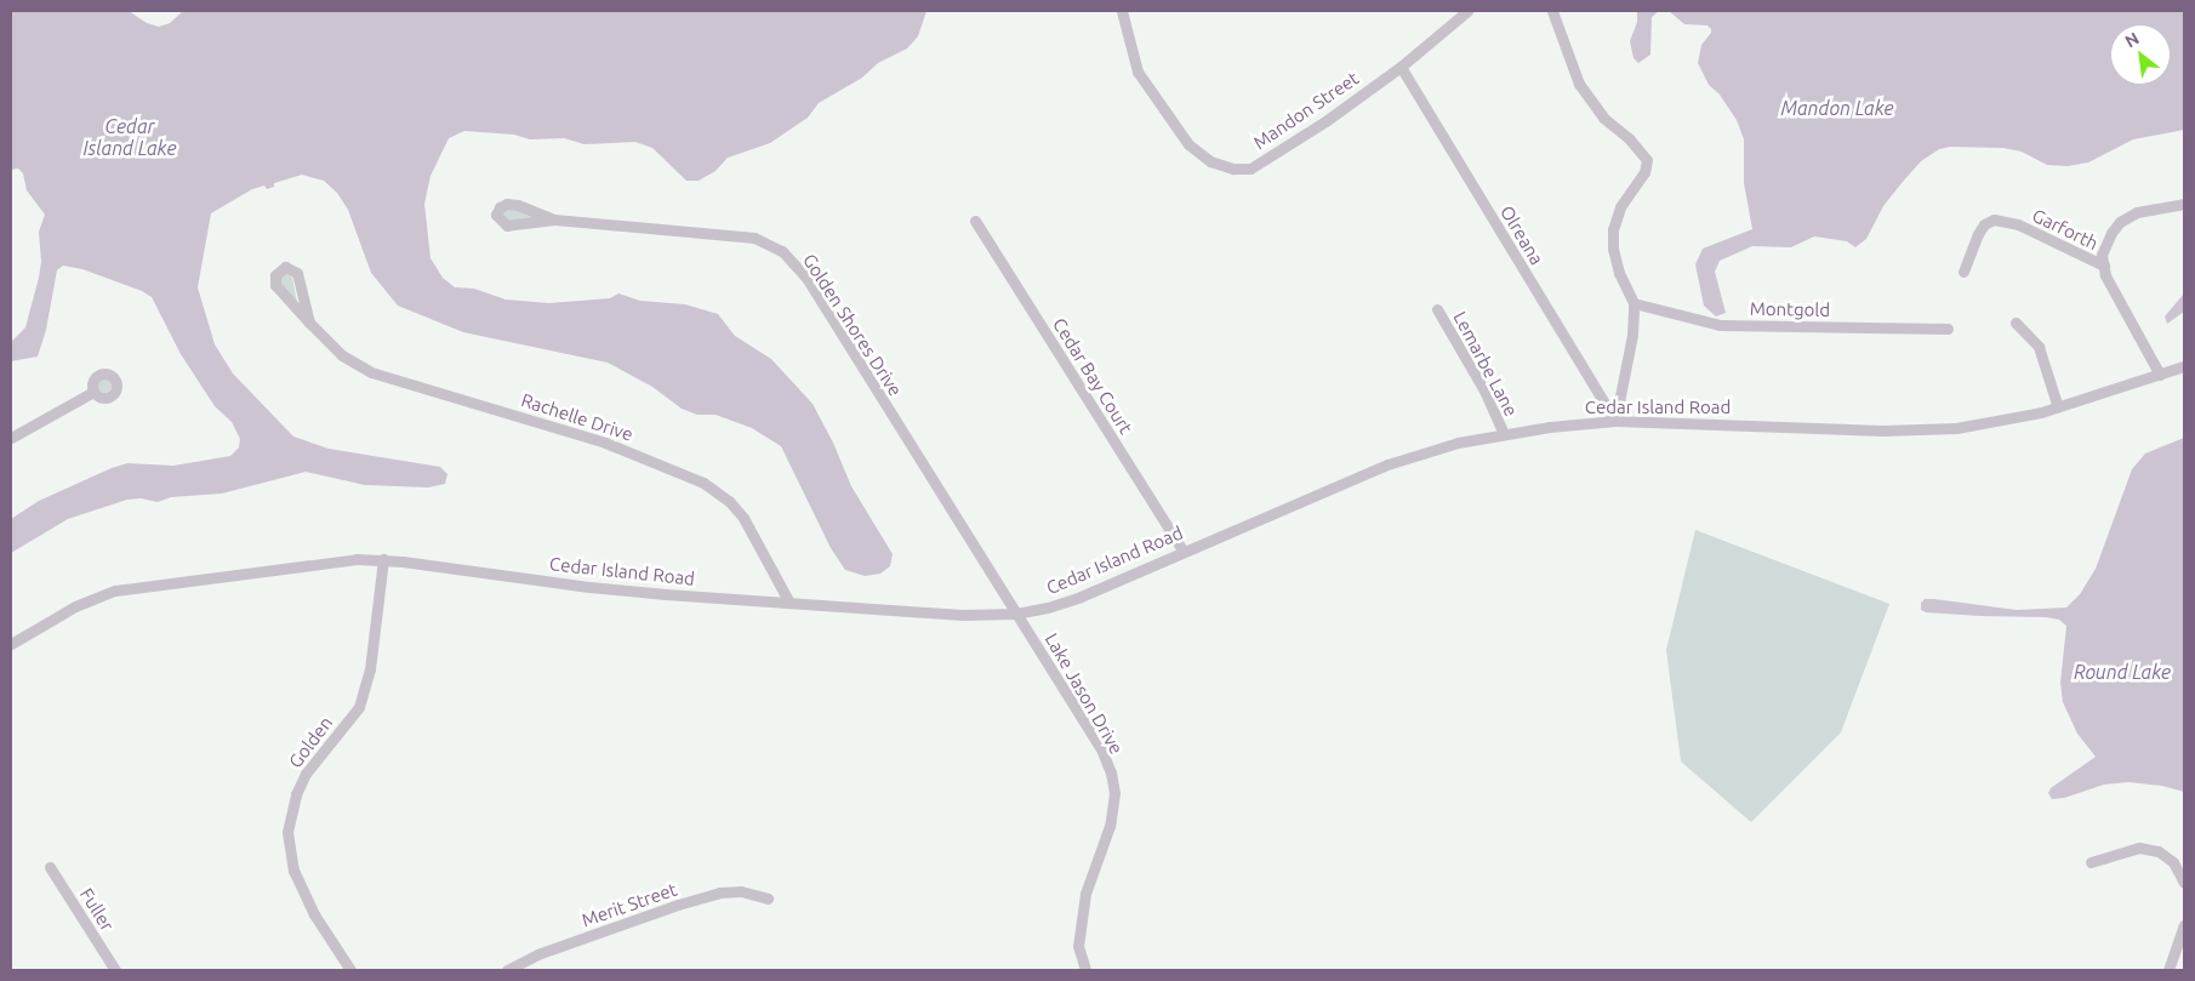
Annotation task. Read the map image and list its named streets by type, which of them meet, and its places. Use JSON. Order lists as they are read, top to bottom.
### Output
{
  "streets": {
    "street": [
      "Mandon Street",
      "Garforth",
      "Olreana",
      "Montgold",
      "Golden Shores Drive",
      "Lemarbe Lane",
      "Cedar Bay Court",
      "Cedar Island Road",
      "Rachelle Drive",
      "Lake Jason Drive",
      "Golden",
      "Merit Street",
      "Fuller"
    ]
  },
  "crossings": [
    ["Mandon Street", "Olreana"],
    ["Olreana", "Cedar Island Road"],
    ["Golden Shores Drive", "Cedar Island Road"],
    ["Golden Shores Drive", "Lake Jason Drive"],
    ["Lemarbe Lane", "Cedar Island Road"],
    ["Cedar Bay Court", "Cedar Island Road"],
    ["Cedar Island Road", "Rachelle Drive"],
    ["Cedar Island Road", "Lake Jason Drive"],
    ["Cedar Island Road", "Golden"]
  ],
  "water": ["Mandon Lake", "Cedar Island Lake", "Round Lake"],
  "north": "top left"
}
